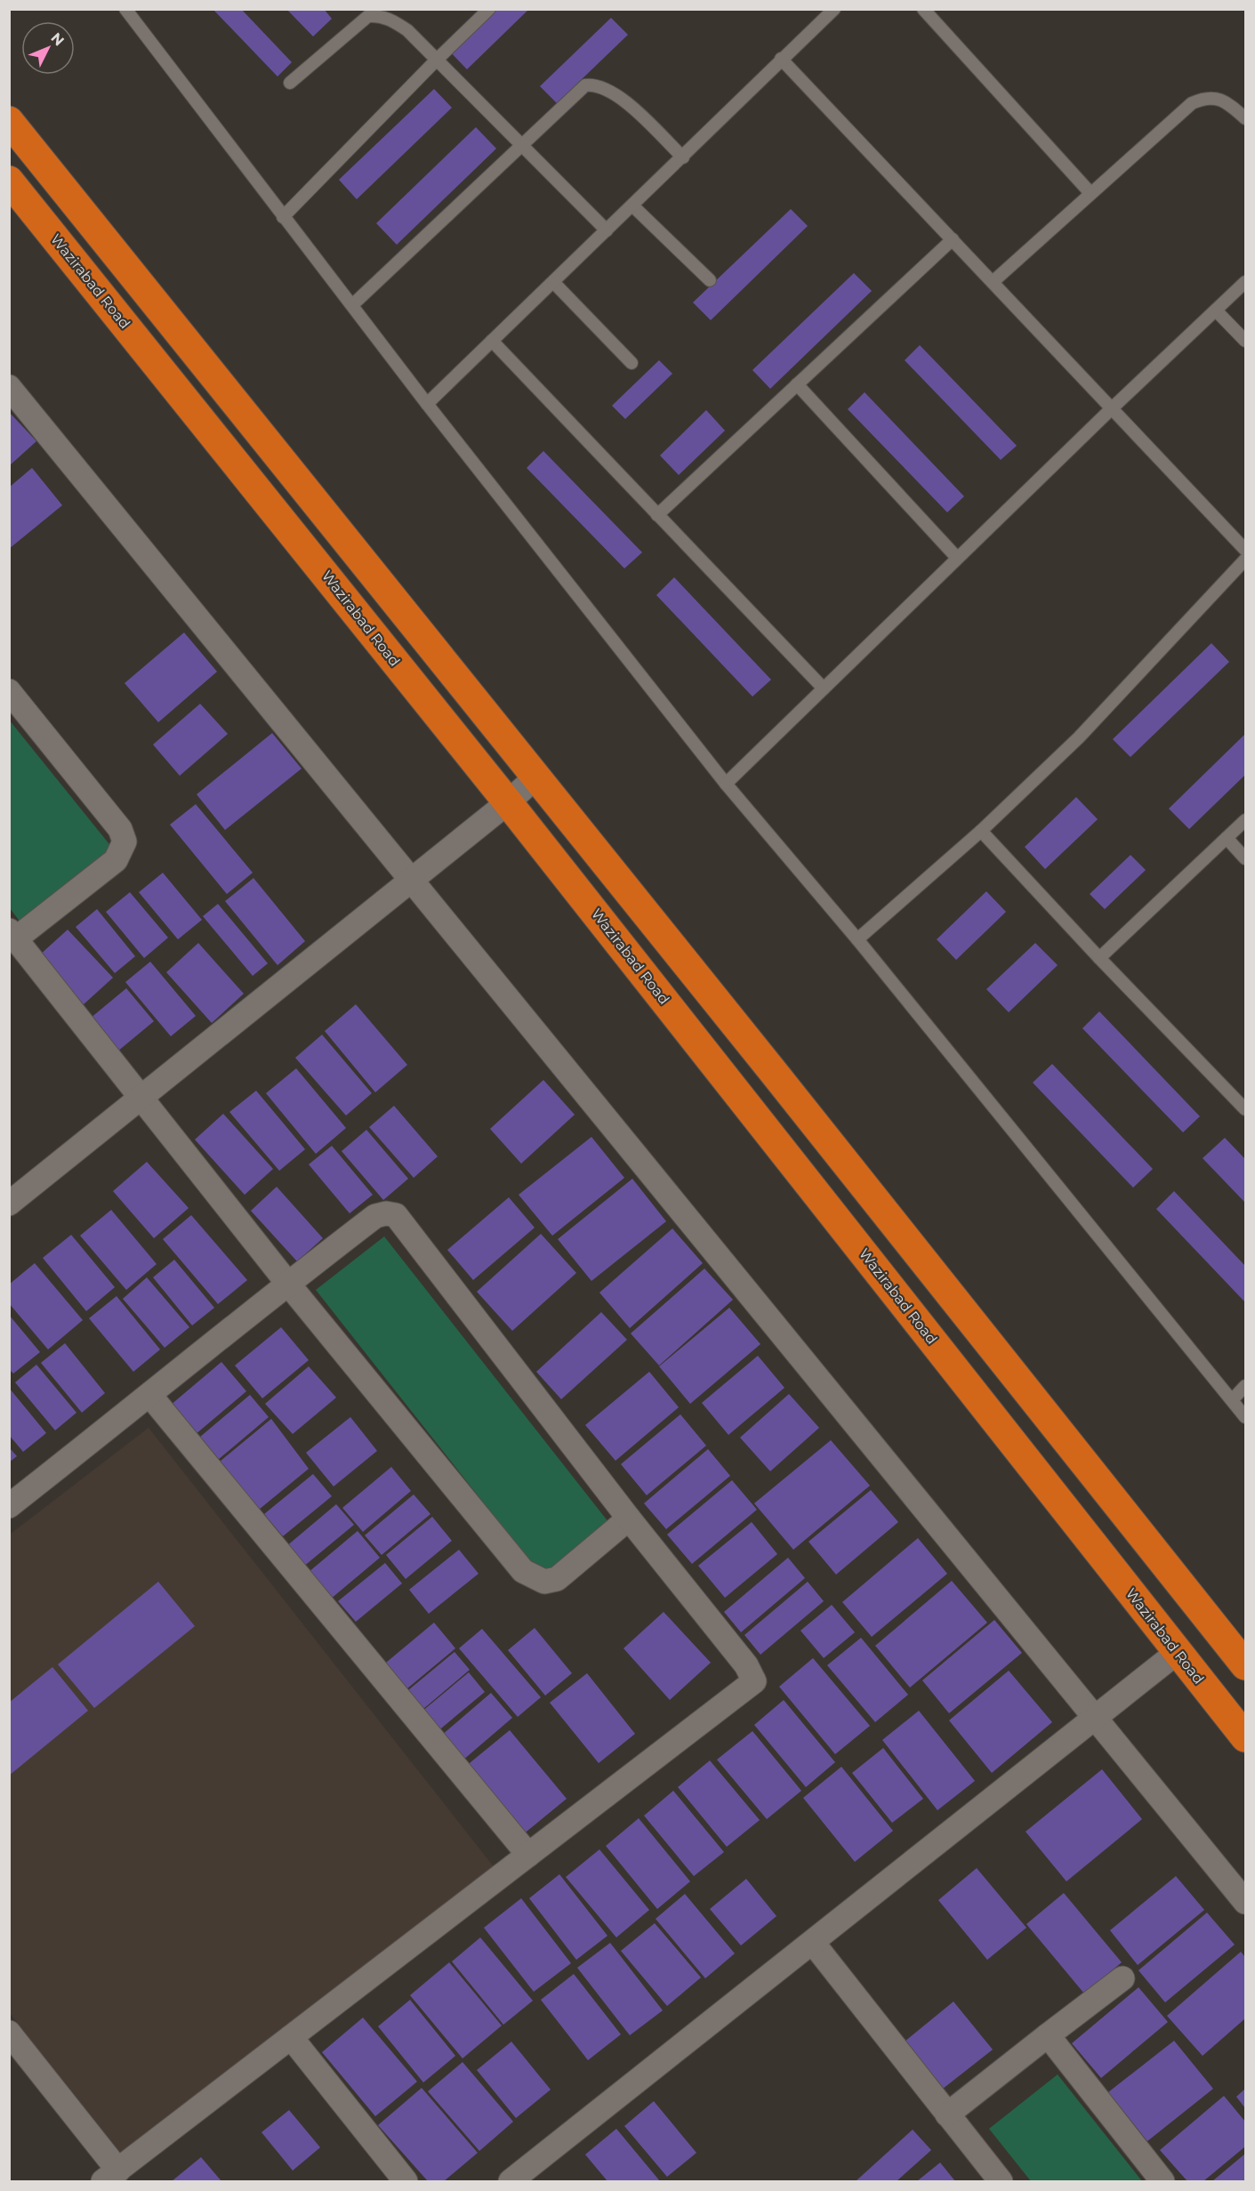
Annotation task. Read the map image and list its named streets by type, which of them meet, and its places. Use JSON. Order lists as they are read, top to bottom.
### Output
{
  "streets": {
    "highway": ["Wazirabad Road"]
  },
  "north": "top right"
}
